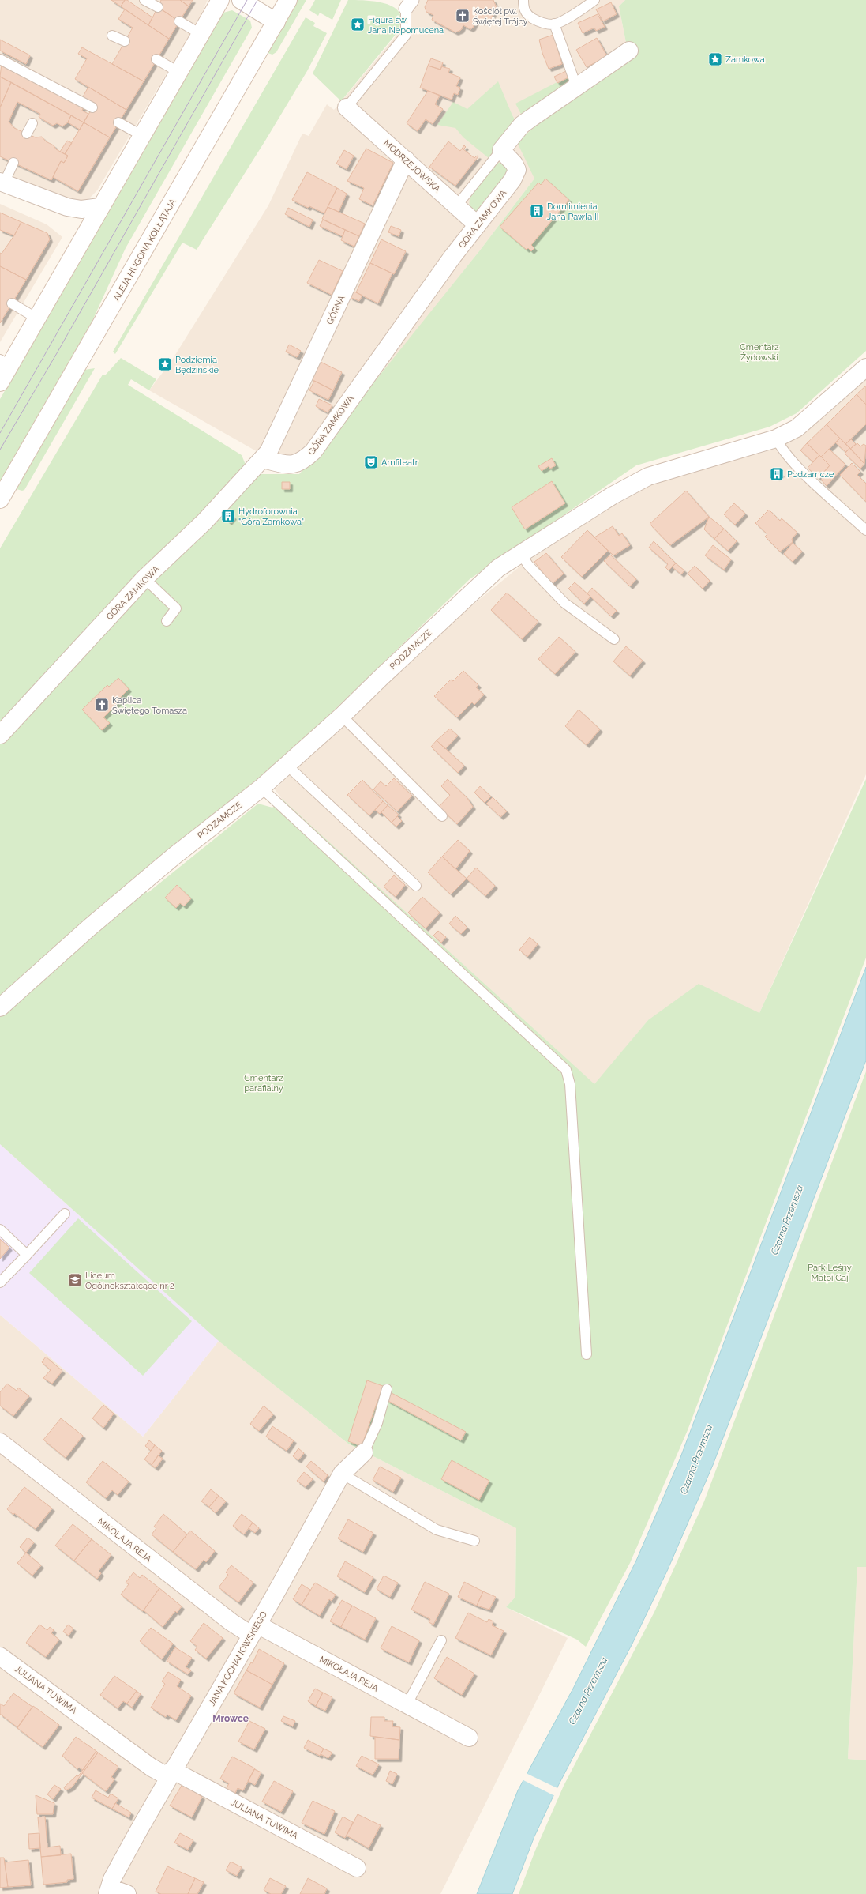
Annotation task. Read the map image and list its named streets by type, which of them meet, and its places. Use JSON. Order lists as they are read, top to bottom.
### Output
{
  "streets": {
    "street": [
      "MODRZEJOWSKA",
      "GÓRA ZAMKOWA",
      "ALEJA HUGONA KOŁŁĄTAJA",
      "GÓRNA",
      "PODZAMCZE",
      "MIKOŁAJA REJA",
      "JANA KOCHANOWSKIEGO",
      "JULIANA TUWIMA"
    ]
  },
  "crossings": [
    ["MODRZEJOWSKA", "GÓRA ZAMKOWA"],
    ["MODRZEJOWSKA", "GÓRNA"],
    ["GÓRA ZAMKOWA", "GÓRNA"],
    ["MIKOŁAJA REJA", "JANA KOCHANOWSKIEGO"],
    ["JANA KOCHANOWSKIEGO", "JULIANA TUWIMA"]
  ],
  "districts": ["Mrowce"],
  "water": ["Czarna Przemsza"],
  "parks": ["Cmentarz Żydowski", "Cmentarz parafialny", "Park Leśny Małpi Gaj"],
  "places": {
    "church": ["Kościół pw. Świętej Trójcy", "Kaplica Świętego Tomasza"],
    "place": ["Figura św. Jana Nepomucena", "Zamkowa", "Podziemia Będzińskie"],
    "building": ["Dom imienia Jana Pawła II", "Podzamcze", "Hydroforownia \"Góra Zamkowa\""],
    "theatre": ["Amfiteatr"],
    "school or university": ["Liceum Ogólnokształcące nr 2"]
  }
}
